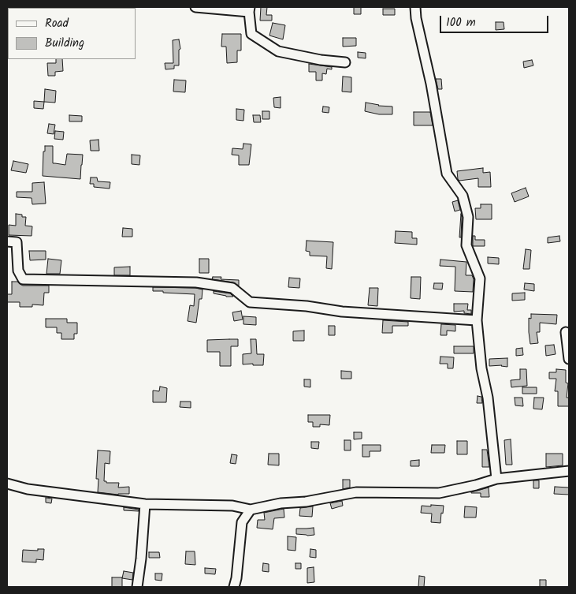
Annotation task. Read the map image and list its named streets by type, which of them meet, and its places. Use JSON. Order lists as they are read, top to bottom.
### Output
{
  "legend": ["Road", "Building"],
  "scale_bar": "100 m"
}
